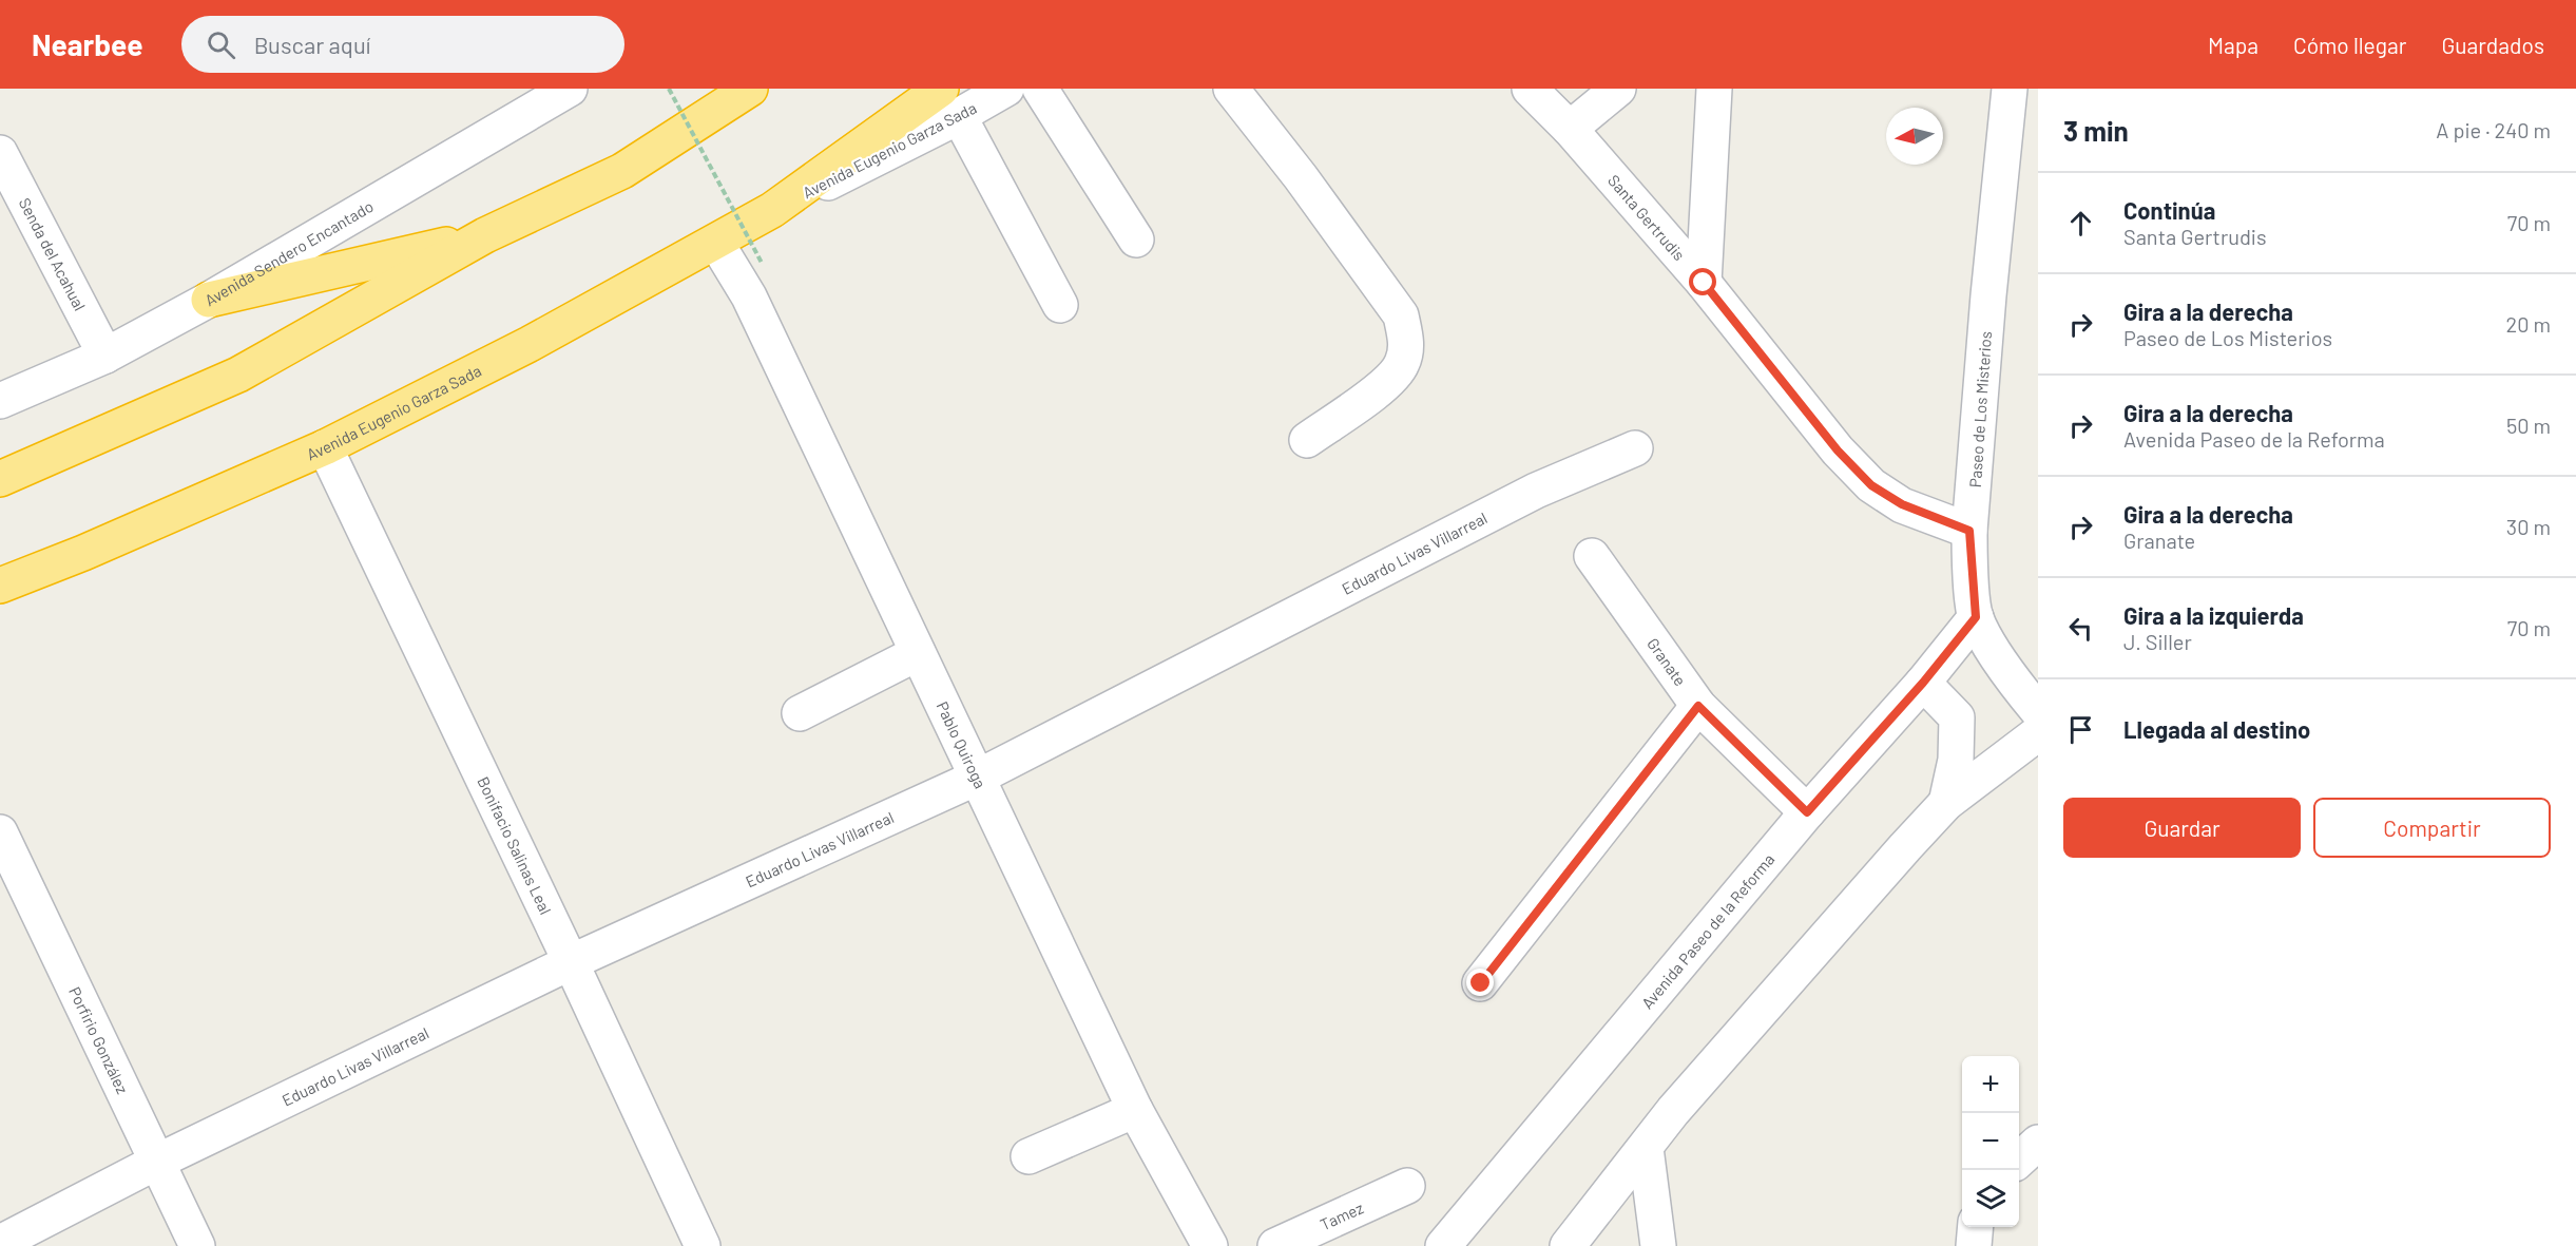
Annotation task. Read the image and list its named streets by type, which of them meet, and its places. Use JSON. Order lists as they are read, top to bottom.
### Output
{
  "streets": {
    "highway": ["Avenida Eugenio Garza Sada"],
    "street": [
      "Santa Gertrudis",
      "Avenida Sendero Encantado",
      "Senda del Acahual",
      "Paseo de Los Misterios",
      "Eduardo Livas Villarreal",
      "Granate",
      "Pablo Quiroga",
      "Bonifacio Salinas Leal",
      "Avenida Paseo de la Reforma",
      "Porfirio González",
      "Tamez"
    ]
  },
  "crossings": [
    ["Avenida Eugenio Garza Sada", "Pablo Quiroga"],
    ["Avenida Eugenio Garza Sada", "Bonifacio Salinas Leal"],
    ["Santa Gertrudis", "Paseo de Los Misterios"],
    ["Avenida Sendero Encantado", "Senda del Acahual"],
    ["Paseo de Los Misterios", "Avenida Paseo de la Reforma"],
    ["Eduardo Livas Villarreal", "Pablo Quiroga"],
    ["Eduardo Livas Villarreal", "Bonifacio Salinas Leal"],
    ["Eduardo Livas Villarreal", "Porfirio González"],
    ["Granate", "Avenida Paseo de la Reforma"]
  ],
  "north": "left",
  "page": {
    "header": "Nearbee",
    "search": "Buscar aquí",
    "nav": ["Mapa", "Cómo llegar", "Guardados"],
    "heading": ["3 min", "A pie · 240 m"],
    "list": [
      ["Continúa", "Santa Gertrudis", "70 m"],
      ["Gira a la derecha", "Paseo de Los Misterios", "20 m"],
      ["Gira a la derecha", "Avenida Paseo de la Reforma", "50 m"],
      ["Gira a la derecha", "Granate", "30 m"],
      ["Gira a la izquierda", "J. Siller", "70 m"],
      "Llegada al destino"
    ],
    "buttons": ["Guardar", "Compartir"],
    "map_buttons": ["+", "−"]
  }
}
